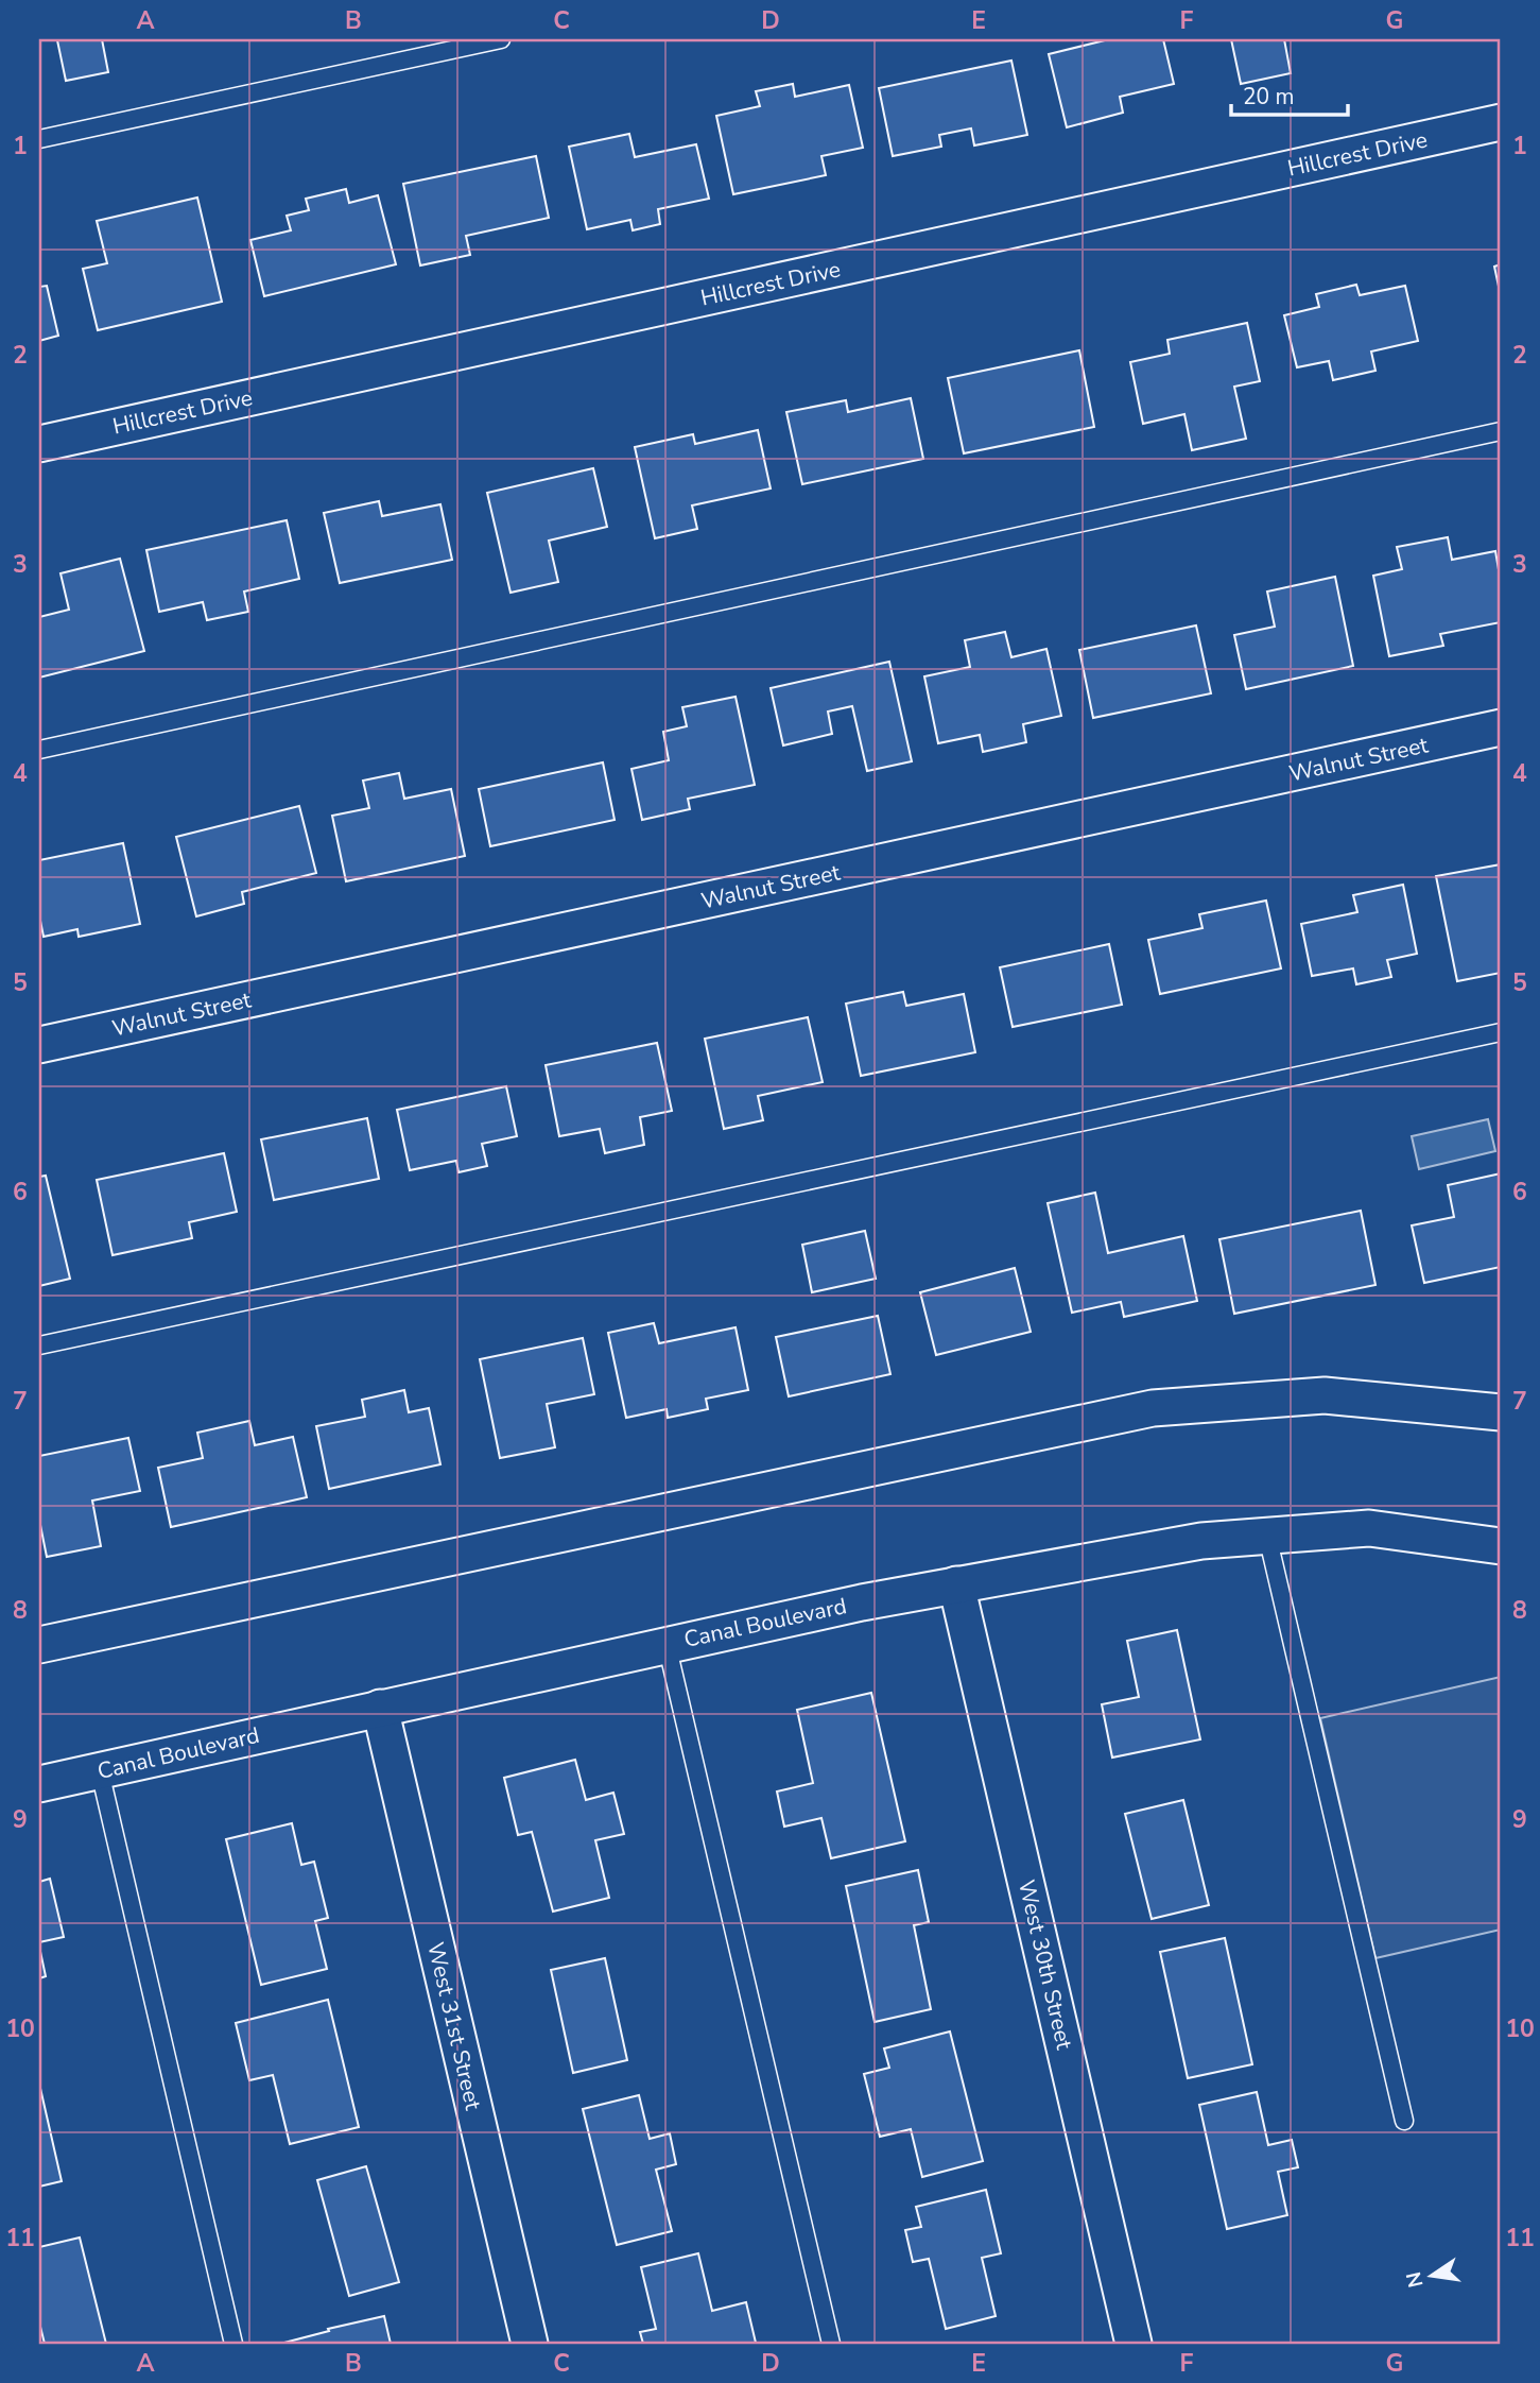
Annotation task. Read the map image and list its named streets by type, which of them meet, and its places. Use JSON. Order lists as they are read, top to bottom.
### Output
{
  "streets": {
    "street": [
      "Hillcrest Drive",
      "Walnut Street",
      "Canal Boulevard",
      "West 30th Street",
      "West 31st Street"
    ]
  },
  "crossings": [
    ["Canal Boulevard", "West 30th Street"],
    ["Canal Boulevard", "West 31st Street"]
  ],
  "scale_bar": "20 m",
  "north": "left",
  "grid": {
    "columns": [
      "A",
      "B",
      "C",
      "D",
      "E",
      "F",
      "G"
    ],
    "rows": [
      "1",
      "2",
      "3",
      "4",
      "5",
      "6",
      "7",
      "8",
      "9",
      "10",
      "11"
    ]
  }
}
